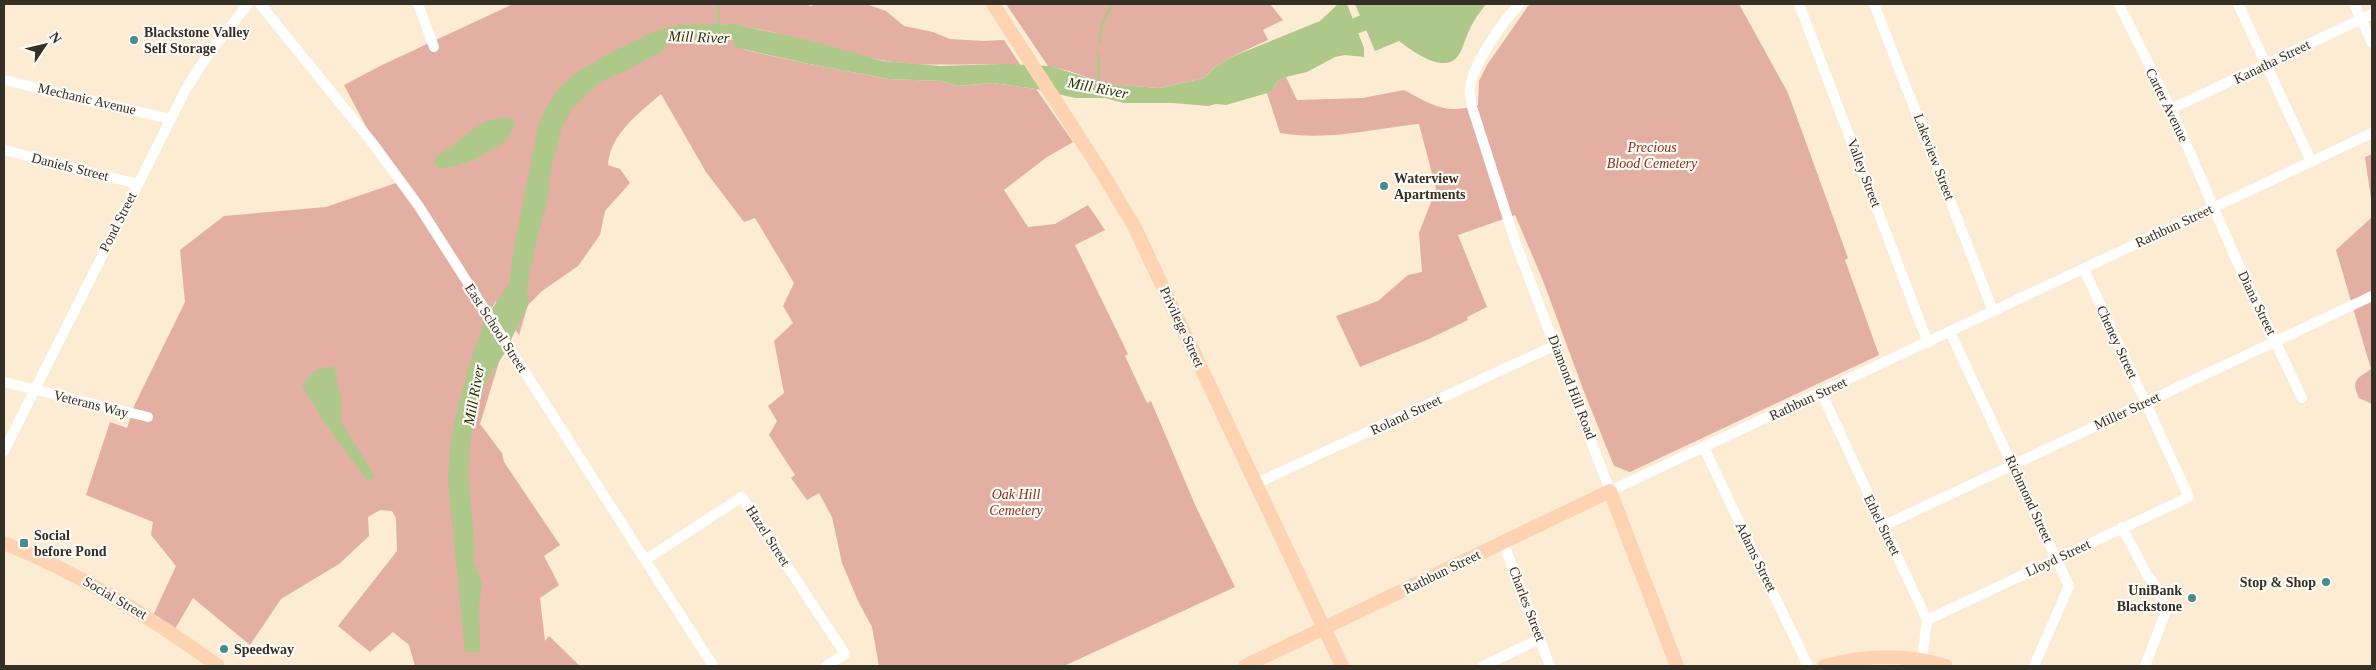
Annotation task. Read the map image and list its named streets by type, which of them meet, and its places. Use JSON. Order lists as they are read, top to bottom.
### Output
{
  "streets": {
    "main road": [
      "Rathbun Street",
      "Privilege Street",
      "Diamond Hill Road",
      "Social Street"
    ],
    "street": [
      "Kanatha Street",
      "Mechanic Avenue",
      "Carter Avenue",
      "Lakeview Street",
      "Daniels Street",
      "Valley Street",
      "Pond Street",
      "Diana Street",
      "East School Street",
      "Cheney Street",
      "Veterans Way",
      "Miller Street",
      "Roland Street",
      "Richmond Street",
      "Ethel Street",
      "Hazel Street",
      "Adams Street",
      "Lloyd Street",
      "Charles Street"
    ]
  },
  "crossings": [
    ["Kanatha Street", "Carter Avenue"],
    ["Mechanic Avenue", "Pond Street"],
    ["Carter Avenue", "Rathbun Street"],
    ["Carter Avenue", "Diana Street"],
    ["Lakeview Street", "Rathbun Street"],
    ["Daniels Street", "Pond Street"],
    ["Valley Street", "Rathbun Street"],
    ["Pond Street", "Veterans Way"],
    ["Rathbun Street", "Diana Street"],
    ["Rathbun Street", "Privilege Street"],
    ["Rathbun Street", "Cheney Street"],
    ["Rathbun Street", "Diamond Hill Road"],
    ["Rathbun Street", "Richmond Street"],
    ["Rathbun Street", "Ethel Street"],
    ["Rathbun Street", "Adams Street"],
    ["Rathbun Street", "Charles Street"],
    ["Diana Street", "Miller Street"],
    ["Privilege Street", "Roland Street"],
    ["East School Street", "Hazel Street"],
    ["Cheney Street", "Miller Street"],
    ["Cheney Street", "Lloyd Street"],
    ["Diamond Hill Road", "Roland Street"],
    ["Miller Street", "Richmond Street"],
    ["Miller Street", "Ethel Street"],
    ["Richmond Street", "Lloyd Street"],
    ["Ethel Street", "Lloyd Street"]
  ],
  "water": ["Mill River"],
  "parks": ["Precious Blood Cemetery", "Oak Hill Cemetery"],
  "places": {
    "other": [
      "Blackstone Valley Self Storage",
      "Waterview Apartments",
      "Stop & Shop",
      "UniBank Blackstone",
      "Speedway"
    ],
    "transit": ["Social before Pond"]
  },
  "north": "top right"
}
